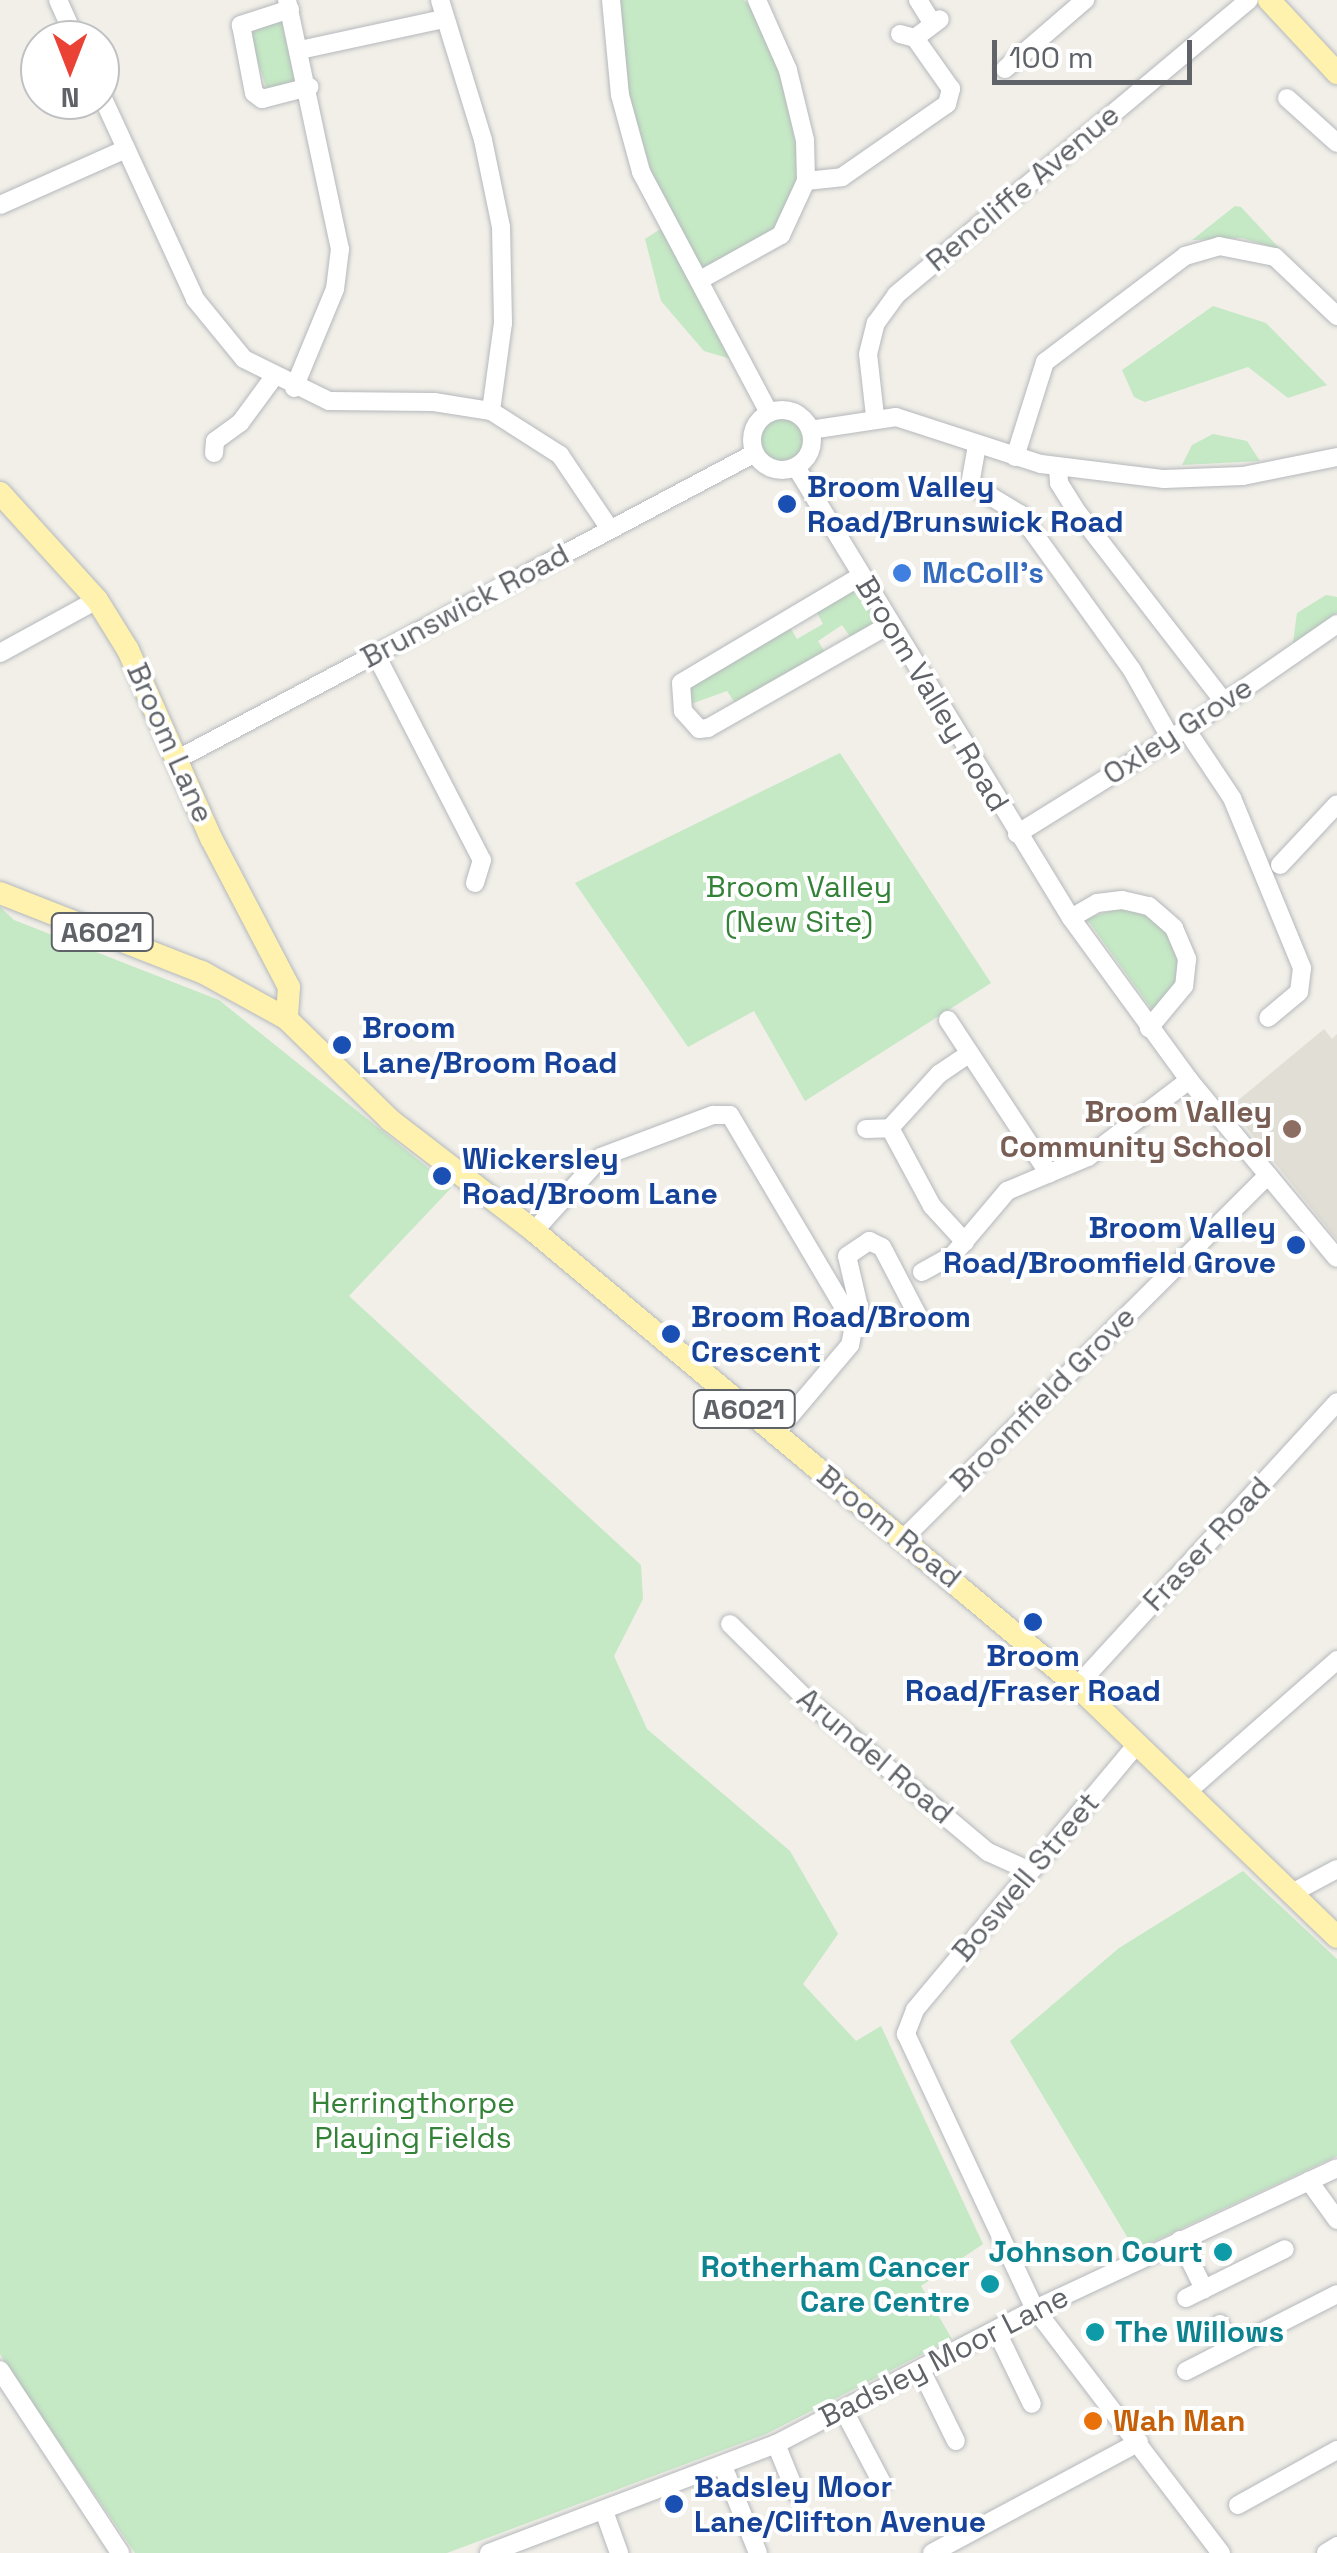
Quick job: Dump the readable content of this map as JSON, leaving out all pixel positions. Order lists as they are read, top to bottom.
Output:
{
  "streets": {
    "main road": ["Broom Lane", "A6021", "Broom Road"],
    "street": [
      "Rencliffe Avenue",
      "Brunswick Road",
      "Broom Valley Road",
      "Oxley Grove",
      "Broomfield Grove",
      "Fraser Road",
      "Arundel Road",
      "Boswell Street",
      "Badsley Moor Lane"
    ]
  },
  "crossings": [
    ["Brunswick Road", "Broom Valley Road"],
    ["Brunswick Road", "Broom Lane"],
    ["Broom Valley Road", "Oxley Grove"],
    ["Broom Valley Road", "Broomfield Grove"],
    ["Broom Lane", "A6021"],
    ["Broom Lane", "Broom Road"],
    ["A6021", "Broom Road"],
    ["Broomfield Grove", "Broom Road"],
    ["Broom Road", "Fraser Road"],
    ["Broom Road", "Boswell Street"],
    ["Arundel Road", "Boswell Street"],
    ["Boswell Street", "Badsley Moor Lane"]
  ],
  "parks": ["Broom Valley (New Site)", "Herringthorpe Playing Fields"],
  "places": [
    "Broom Valley Road/Brunswick Road",
    "McColl's",
    "Broom Lane/Broom Road",
    "Broom Valley Community School",
    "Wickersley Road/Broom Lane",
    "Broom Valley Road/Broomfield Grove",
    "Broom Road/Broom Crescent",
    "Broom Road/Fraser Road",
    "Johnson Court",
    "Rotherham Cancer Care Centre",
    "The Willows",
    "Wah Man",
    "Badsley Moor Lane/Clifton Avenue"
  ],
  "scale_bar": "100 m",
  "north": "bottom"
}
